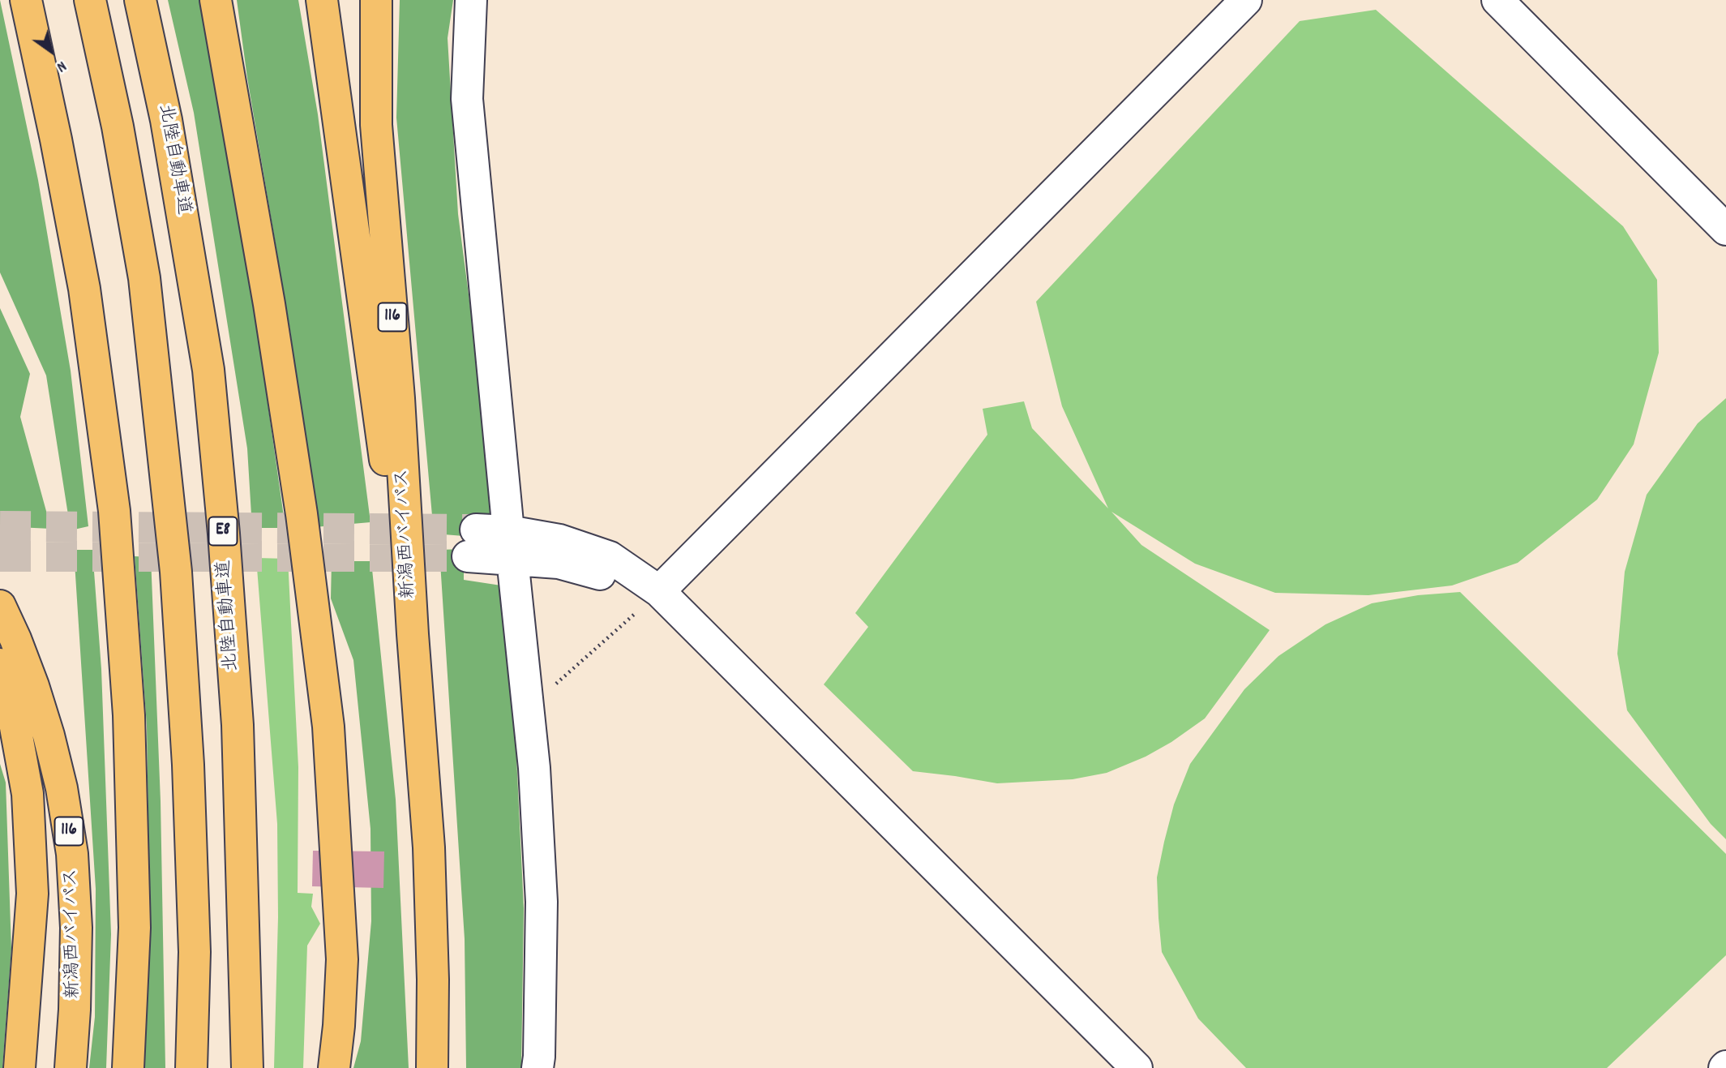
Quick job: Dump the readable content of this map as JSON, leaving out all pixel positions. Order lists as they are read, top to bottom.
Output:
{
  "streets": {
    "highway": [
      "北陸自動車道",
      "116",
      "E8",
      "新潟西バイパス"
    ]
  },
  "north": "bottom right"
}
